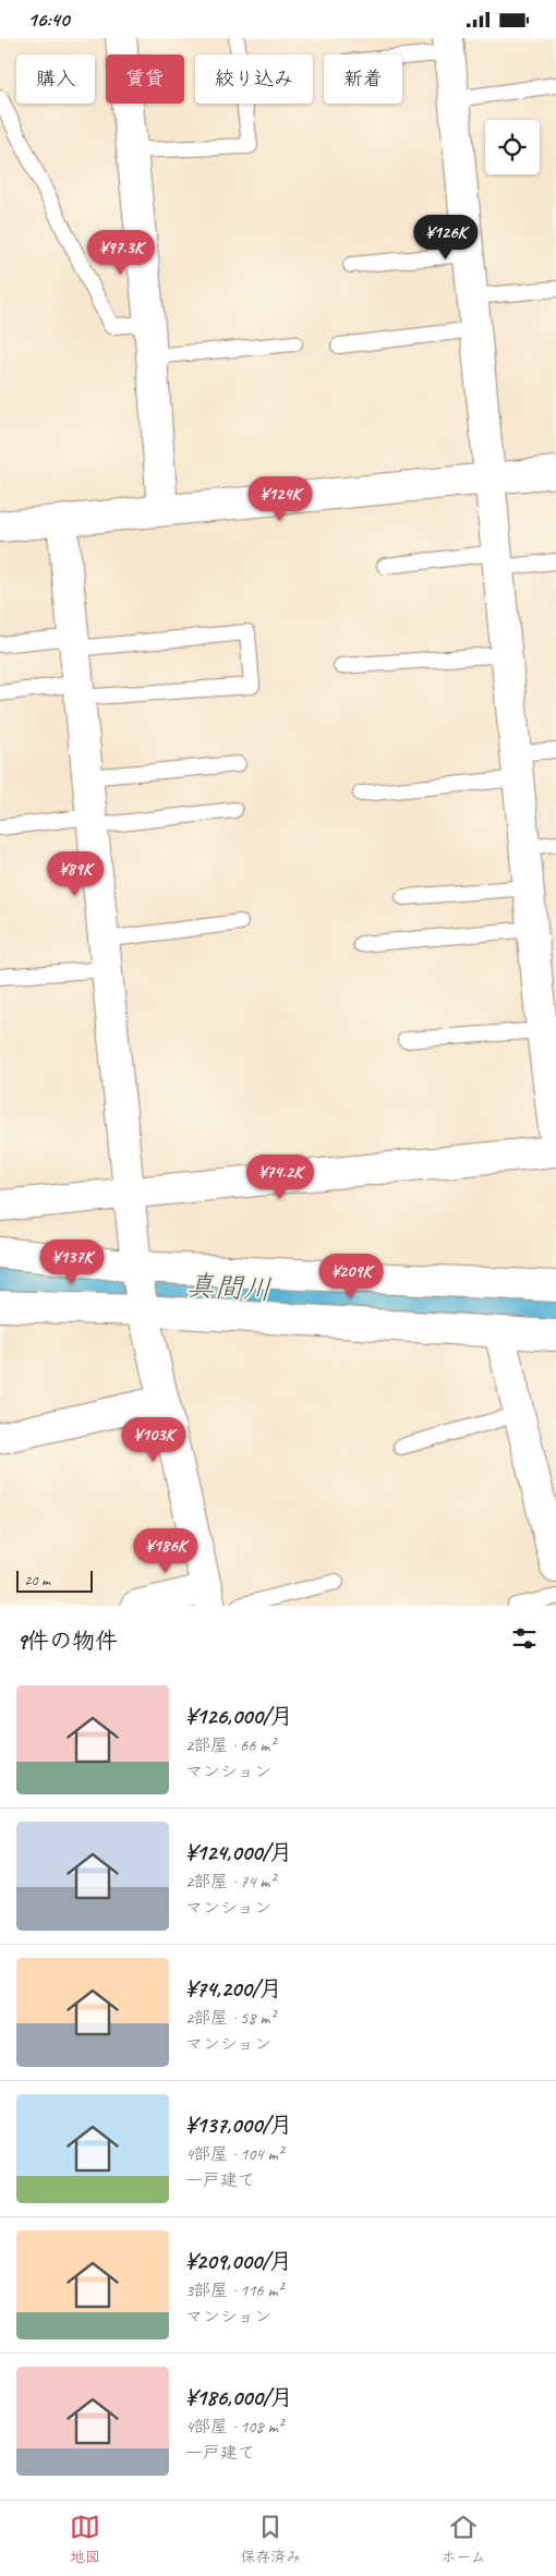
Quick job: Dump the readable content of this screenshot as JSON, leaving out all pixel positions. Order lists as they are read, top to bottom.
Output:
{
  "water": ["真間川"],
  "scale_bar": "20 m",
  "page": {
    "status": "16:40",
    "chip": [
      "購入",
      "賃貸",
      "絞り込み",
      "新着"
    ],
    "price": [
      "¥126K",
      "¥97.3K",
      "¥124K",
      "¥89K",
      "¥74.2K",
      "¥137K",
      "¥209K",
      "¥103K",
      "¥186K"
    ],
    "scale": "20 m",
    "heading": "9件の物件",
    "list": [
      {
        "name": "¥126,000/月",
        "note": "2部屋 · 66 m² · マンション"
      },
      {
        "name": "¥124,000/月",
        "note": "2部屋 · 74 m² · マンション"
      },
      {
        "name": "¥74,200/月",
        "note": "2部屋 · 58 m² · マンション"
      },
      {
        "name": "¥137,000/月",
        "note": "4部屋 · 104 m² · 一戸建て"
      },
      {
        "name": "¥209,000/月",
        "note": "3部屋 · 116 m² · マンション"
      },
      {
        "name": "¥186,000/月",
        "note": "4部屋 · 108 m² · 一戸建て"
      }
    ],
    "tabs": ["地図", "保存済み", "ホーム"]
  }
}
